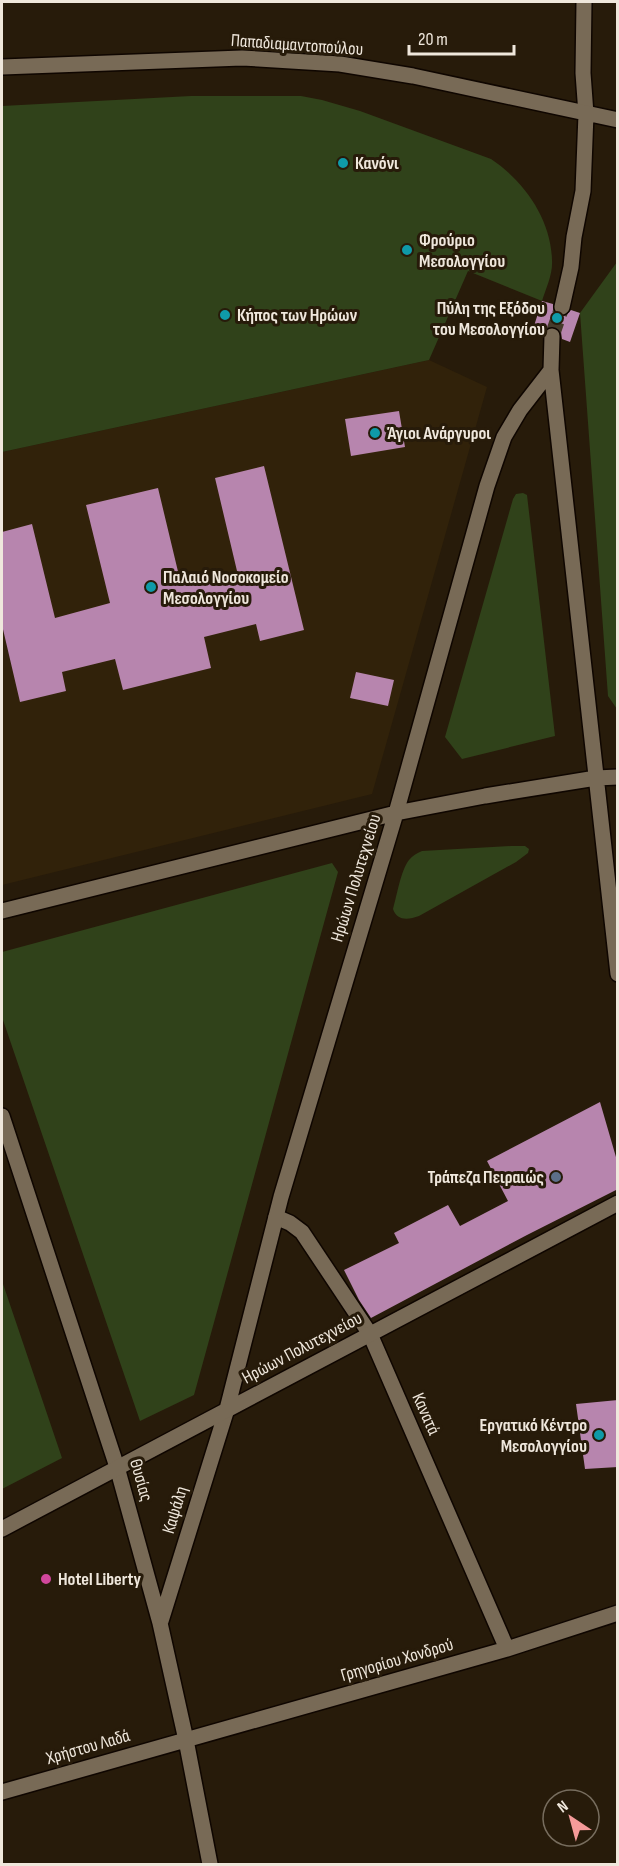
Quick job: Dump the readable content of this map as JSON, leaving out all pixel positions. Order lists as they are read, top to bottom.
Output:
{
  "streets": {
    "street": [
      "Παπαδιαμαντοπούλου",
      "Ηρώων Πολυτεχνείου",
      "Κανατά",
      "Θυσίας",
      "Καψάλη",
      "Γρηγορίου Χονδρού",
      "Χρήστου Λαδά"
    ]
  },
  "crossings": [
    ["Ηρώων Πολυτεχνείου", "Κανατά"],
    ["Ηρώων Πολυτεχνείου", "Θυσίας"],
    ["Ηρώων Πολυτεχνείου", "Καψάλη"],
    ["Κανατά", "Γρηγορίου Χονδρού"],
    ["Θυσίας", "Καψάλη"],
    ["Θυσίας", "Γρηγορίου Χονδρού"],
    ["Θυσίας", "Χρήστου Λαδά"],
    ["Γρηγορίου Χονδρού", "Χρήστου Λαδά"]
  ],
  "places": [
    "Κανόνι",
    "Φρούριο Μεσολογγίου",
    "Κήπος των Ηρώων",
    "Πύλη της Εξόδου του Μεσολογγίου",
    "Άγιοι Ανάργυροι",
    "Παλαιό Νοσοκομείο Μεσολογγίου",
    "Τράπεζα Πειραιώς",
    "Eργατικό Κέντρο Μεσολογγίου",
    "Hotel Liberty"
  ],
  "scale_bar": "20 m",
  "north": "top left"
}
